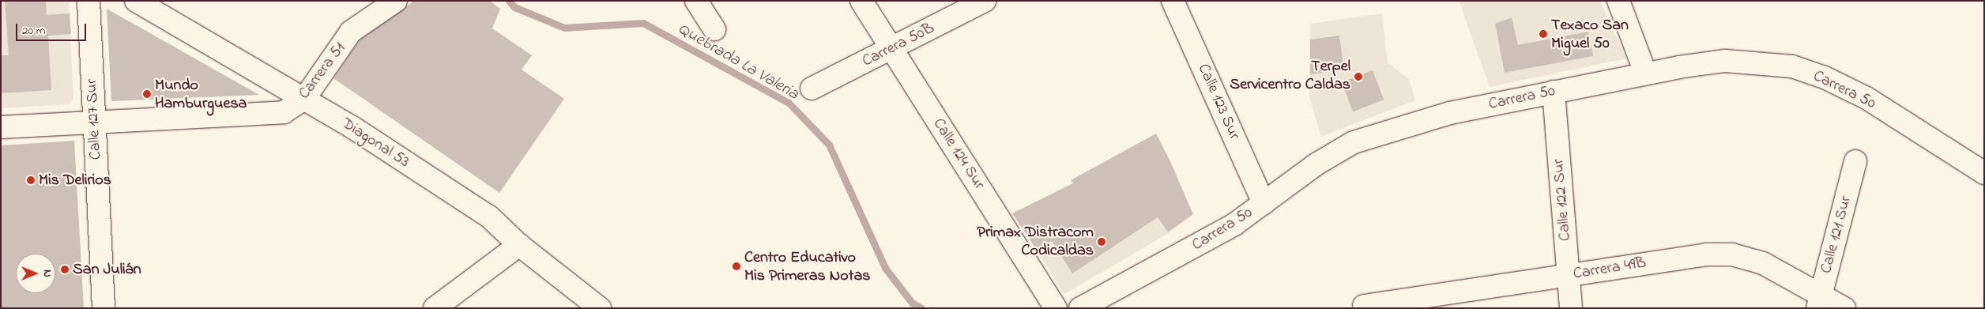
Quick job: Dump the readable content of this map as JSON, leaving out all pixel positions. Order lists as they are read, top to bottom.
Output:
{
  "streets": {
    "street": [
      "Carrera 50B",
      "Carrera 51",
      "Carrera 50",
      "Calle 123 Sur",
      "Calle 127 Sur",
      "Diagonal 53",
      "Calle 124 Sur",
      "Calle 122 Sur",
      "Calle 121 Sur",
      "Carrera 49B"
    ]
  },
  "crossings": [
    ["Carrera 50B", "Calle 124 Sur"],
    ["Carrera 51", "Calle 127 Sur"],
    ["Carrera 51", "Diagonal 53"],
    ["Carrera 50", "Calle 123 Sur"],
    ["Carrera 50", "Calle 122 Sur"],
    ["Calle 122 Sur", "Carrera 49B"],
    ["Calle 121 Sur", "Carrera 49B"]
  ],
  "water": ["Quebrada La Valeria"],
  "places": [
    "Texaco San Miguel 50",
    "Terpel Servicentro Caldas",
    "Mundo Hamburguesa",
    "Mis Delirios",
    "Primax Distracom Codicaldas",
    "Centro Educativo Mis Primeras Notas",
    "San Julián"
  ],
  "scale_bar": "20 m",
  "north": "right"
}
